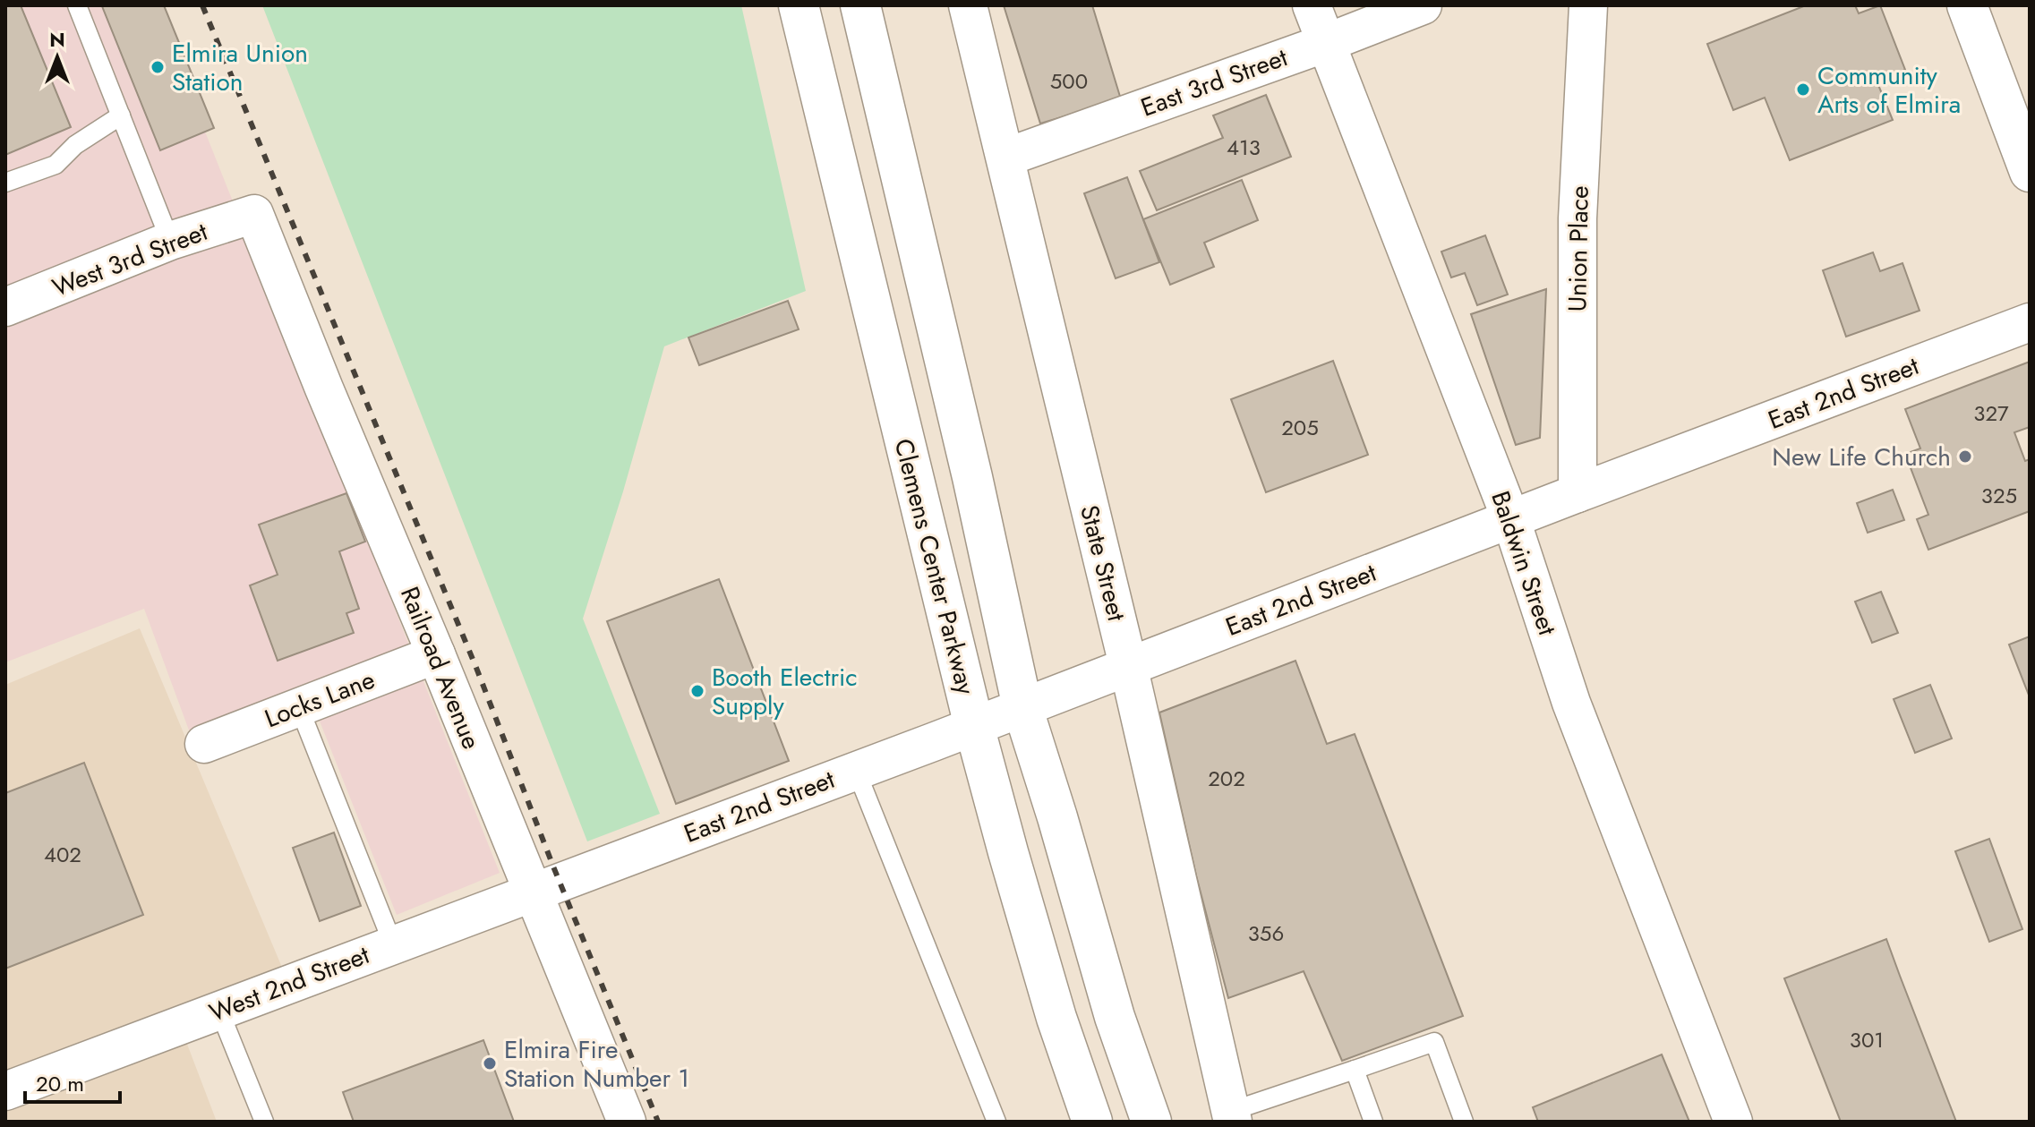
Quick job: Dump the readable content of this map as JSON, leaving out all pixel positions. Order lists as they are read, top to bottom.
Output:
{
  "streets": {
    "main road": ["Clemens Center Parkway"],
    "street": [
      "East 3rd Street",
      "Union Place",
      "West 3rd Street",
      "East 2nd Street",
      "State Street",
      "Baldwin Street",
      "Railroad Avenue",
      "Locks Lane",
      "West 2nd Street"
    ]
  },
  "crossings": [
    ["East 3rd Street", "State Street"],
    ["East 3rd Street", "Baldwin Street"],
    ["Union Place", "East 2nd Street"],
    ["West 3rd Street", "Railroad Avenue"],
    ["East 2nd Street", "State Street"],
    ["East 2nd Street", "Baldwin Street"],
    ["East 2nd Street", "Clemens Center Parkway"],
    ["East 2nd Street", "West 2nd Street"],
    ["Railroad Avenue", "Locks Lane"],
    ["Railroad Avenue", "West 2nd Street"]
  ],
  "places": [
    "Elmira Union Station",
    "Community Arts of Elmira",
    "New Life Church",
    "Booth Electric Supply",
    "Elmira Fire Station Number 1"
  ],
  "house_numbers": [
    "500",
    "413",
    "327",
    "205",
    "325",
    "202",
    "402",
    "356",
    "301"
  ],
  "scale_bar": "20 m",
  "north": "top"
}
